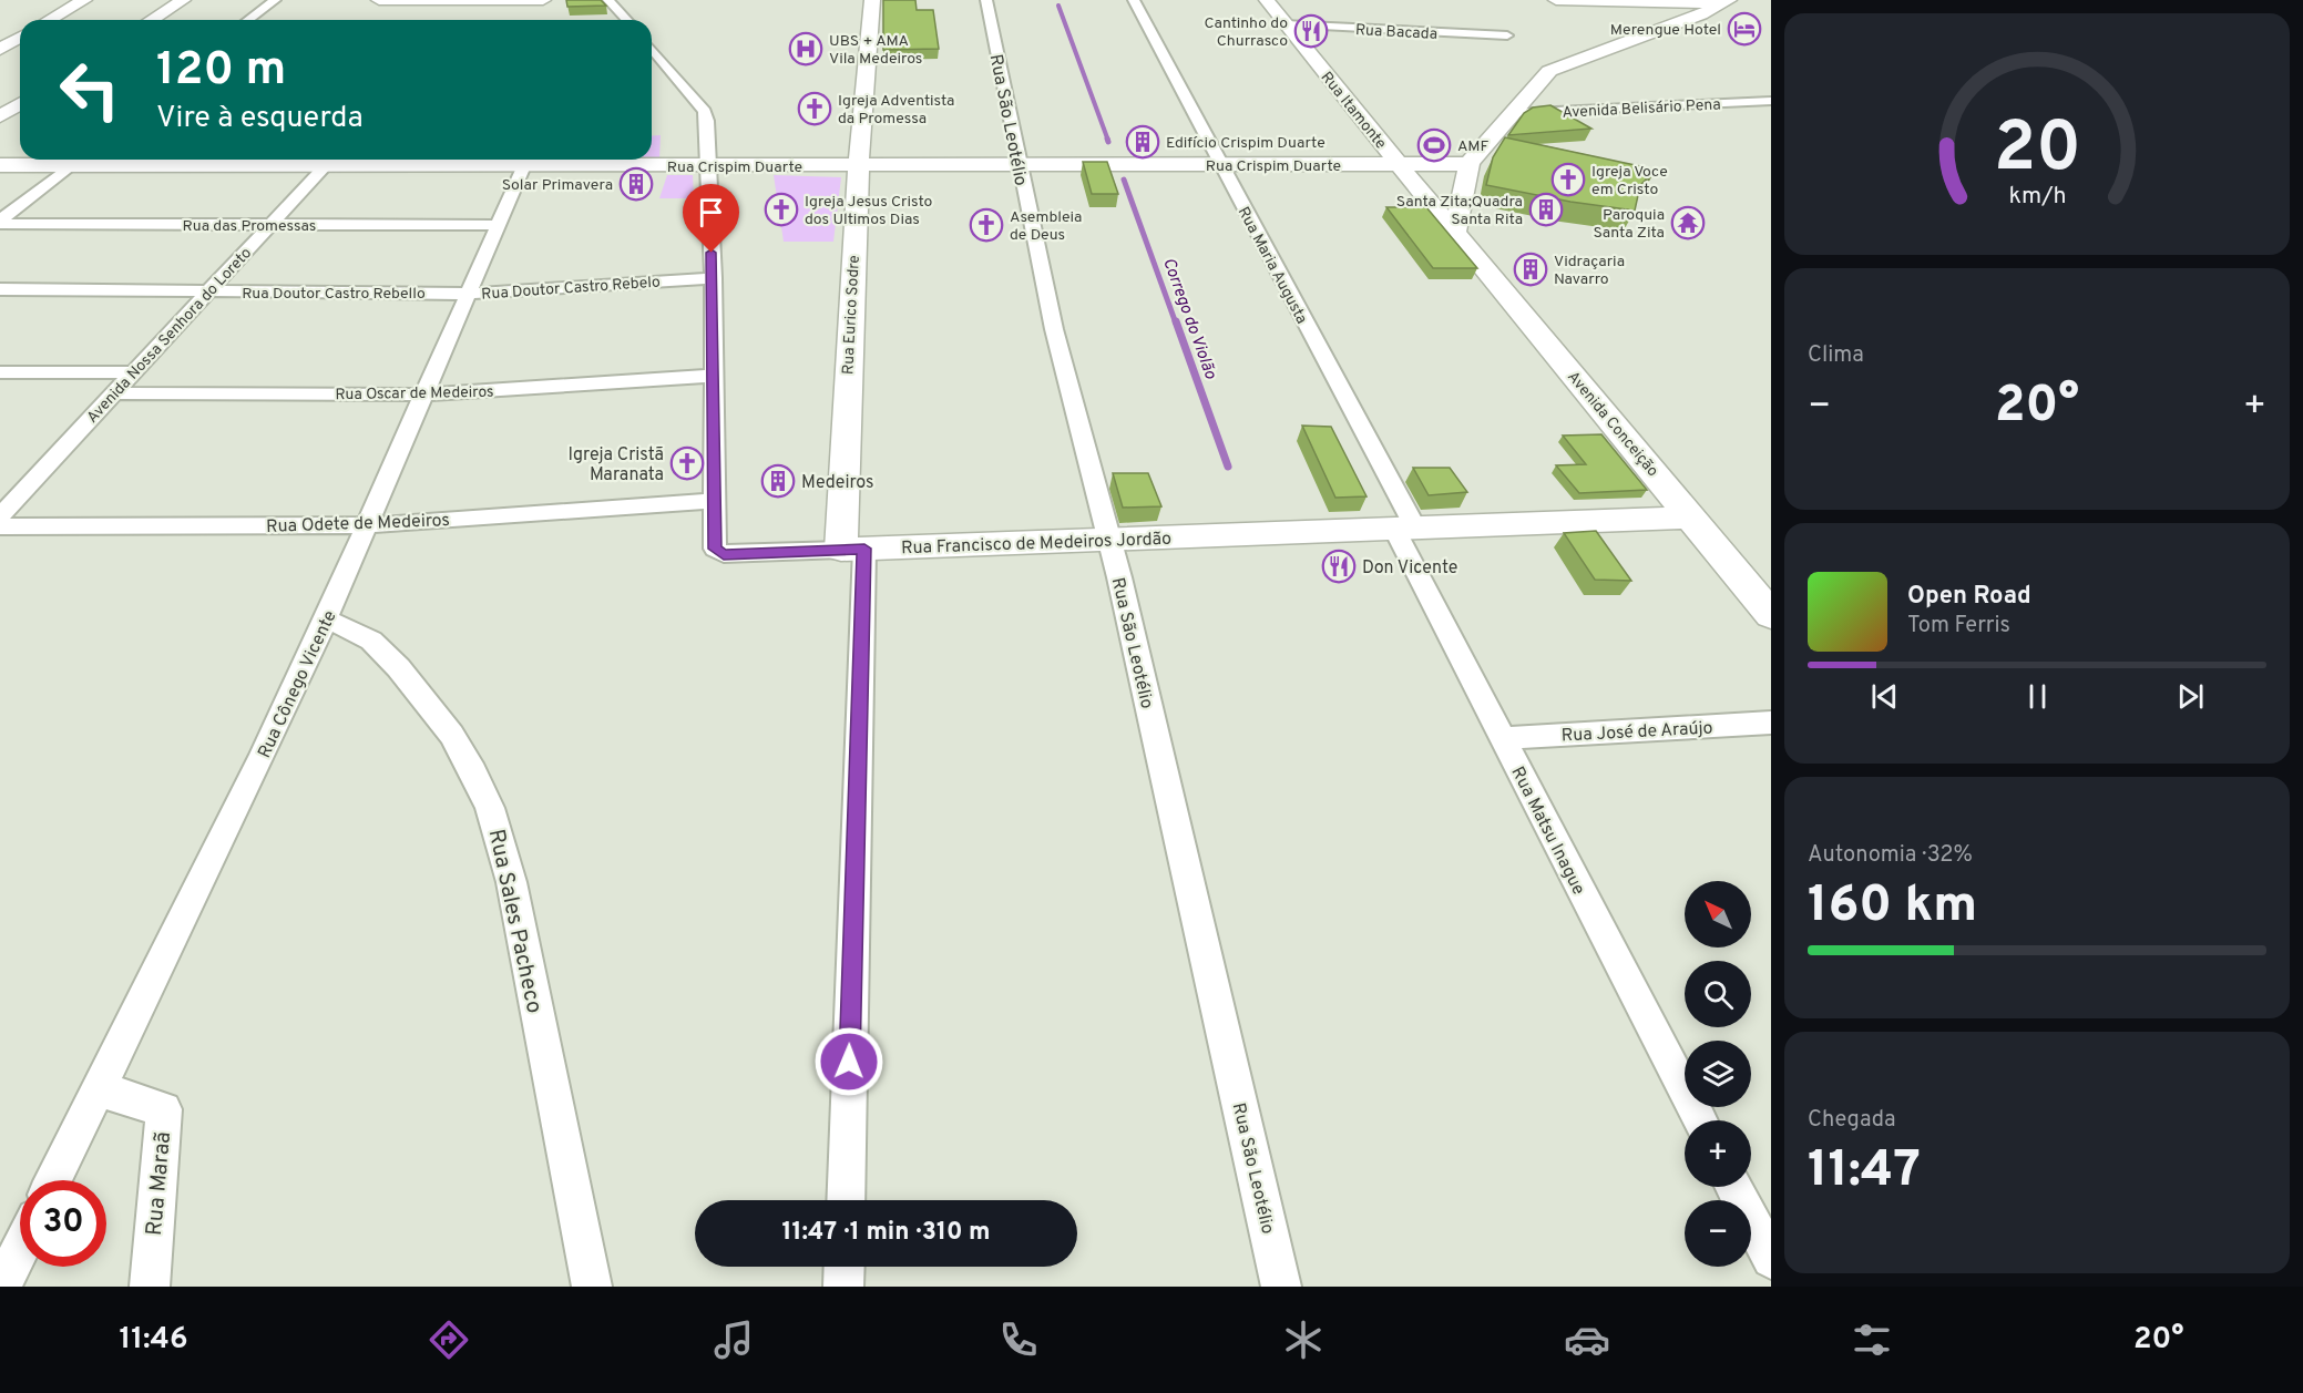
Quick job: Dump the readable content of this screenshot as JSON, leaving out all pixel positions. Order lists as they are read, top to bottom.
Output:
{
  "streets": {
    "main road": [
      "Rua Itamonte",
      "Rua Crispim Duarte",
      "Rua Eurico Sodre",
      "Avenida Conceição",
      "Rua Francisco de Medeiros Jordão"
    ],
    "street": [
      "Rua Bacada",
      "Avenida Belisário Pena",
      "Rua São Leotélio",
      "Rua das Promessas",
      "Rua Maria Augusta",
      "Rua Doutor Castro Rebelo",
      "Rua Doutor Castro Rebello",
      "Avenida Nossa Senhora do Loreto",
      "Rua Oscar de Medeiros",
      "Rua Odete de Medeiros",
      "Rua Cônego Vicente",
      "Rua José de Araújo",
      "Rua Matsu Inague",
      "Rua Sales Pacheco",
      "Rua Maraã"
    ]
  },
  "crossings": [
    ["Rua Bacada", "Rua Itamonte"],
    ["Rua Itamonte", "Rua Crispim Duarte"],
    ["Rua Itamonte", "Avenida Conceição"],
    ["Rua São Leotélio", "Rua Crispim Duarte"],
    ["Rua São Leotélio", "Rua Francisco de Medeiros Jordão"],
    ["Rua Crispim Duarte", "Rua Maria Augusta"],
    ["Rua Crispim Duarte", "Rua Eurico Sodre"],
    ["Rua Crispim Duarte", "Rua Francisco de Medeiros Jordão"],
    ["Rua das Promessas", "Avenida Nossa Senhora do Loreto"],
    ["Rua das Promessas", "Rua Cônego Vicente"],
    ["Rua Maria Augusta", "Rua Francisco de Medeiros Jordão"],
    ["Rua Maria Augusta", "Rua Matsu Inague"],
    ["Rua Doutor Castro Rebelo", "Rua Doutor Castro Rebello"],
    ["Rua Doutor Castro Rebelo", "Rua Francisco de Medeiros Jordão"],
    ["Rua Doutor Castro Rebelo", "Rua Cônego Vicente"],
    ["Rua Doutor Castro Rebello", "Avenida Nossa Senhora do Loreto"],
    ["Rua Doutor Castro Rebello", "Rua Cônego Vicente"],
    ["Rua Eurico Sodre", "Rua Francisco de Medeiros Jordão"],
    ["Avenida Nossa Senhora do Loreto", "Rua Oscar de Medeiros"],
    ["Rua Oscar de Medeiros", "Rua Francisco de Medeiros Jordão"],
    ["Rua Oscar de Medeiros", "Rua Cônego Vicente"],
    ["Avenida Conceição", "Rua Francisco de Medeiros Jordão"],
    ["Rua Odete de Medeiros", "Rua Francisco de Medeiros Jordão"],
    ["Rua Odete de Medeiros", "Rua Cônego Vicente"],
    ["Rua Francisco de Medeiros Jordão", "Rua Matsu Inague"],
    ["Rua Cônego Vicente", "Rua Sales Pacheco"],
    ["Rua Cônego Vicente", "Rua Maraã"],
    ["Rua José de Araújo", "Rua Matsu Inague"]
  ],
  "water": ["Corrego do Violão"],
  "places": {
    "hotel": ["Merengue Hotel"],
    "restaurant": ["Cantinho do Churrasco", "Don Vicente"],
    "hospital": ["UBS + AMA Vila Medeiros"],
    "church": [
      "Igreja Adventista da Promessa",
      "Igreja Voce em Cristo",
      "Igreja Jesus Cristo dos Ultimos Dias",
      "Asembleia de Deus",
      "Igreja Cristã Maranata"
    ],
    "building": [
      "Edifício Crispim Duarte",
      "Solar Primavera",
      "Santa Zita;Quadra Santa Rita",
      "Vidraçaria Navarro",
      "Medeiros"
    ],
    "sports": ["AMF"],
    "temple": ["Paroquia Santa Zita"]
  },
  "north": "top left",
  "page": {
    "turn": ["120 m", "Vire à esquerda"],
    "tile": [
      "Clima",
      ["Autonomia · 32%", "160 km"],
      ["Chegada", "11:47"]
    ],
    "heat": ["−", "20°", "+"],
    "song": ["Open Road", "Tom Ferris"],
    "map_buttons": ["+", "−"],
    "limit": "30",
    "trip": "11:47 · 1 min · 310 m",
    "tabs": ["11:46", "20°"],
    "gauge": ["20", "km/h"]
  }
}
